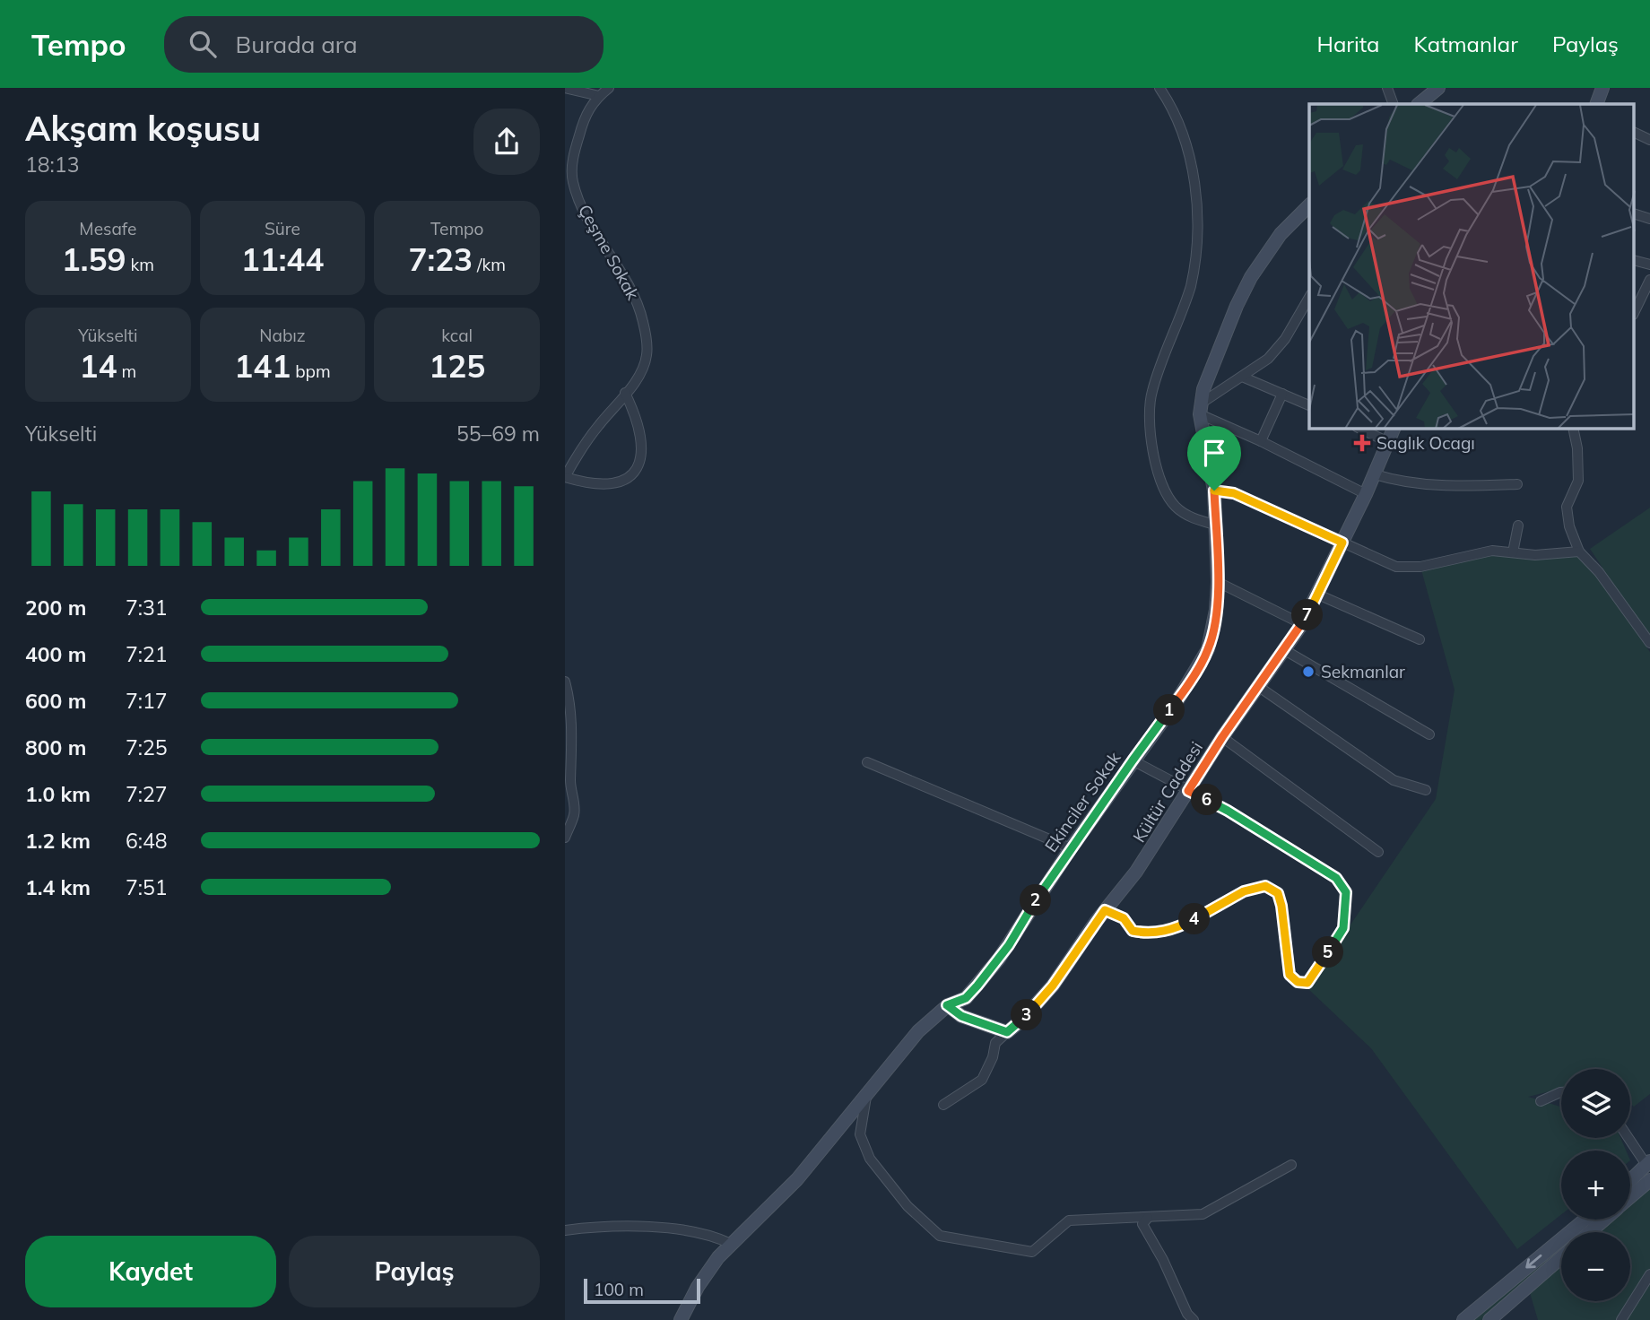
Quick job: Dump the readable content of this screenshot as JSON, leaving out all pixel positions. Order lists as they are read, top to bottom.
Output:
{
  "streets": {
    "street": ["Çeşme Sokak", "Kültür Caddesi", "Ekinciler Sokak"]
  },
  "places": {
    "health": ["Saglık Ocagı"],
    "other": ["Sekmanlar"]
  },
  "scale_bar": "100 m",
  "page": {
    "header": "Tempo",
    "search": "Burada ara",
    "nav": ["Harita", "Katmanlar", "Paylaş"],
    "heading": ["Akşam koşusu", "18:13"],
    "stats": [
      ["Mesafe", "1.59 km"],
      ["Süre", "11:44"],
      ["Tempo", "7:23 /km"],
      ["Yükselti", "14 m"],
      ["Nabız", "141 bpm"],
      ["kcal", "125"]
    ],
    "chart": ["Yükselti", "55–69 m"],
    "list": [
      {
        "name": "200 m",
        "note": "7:31"
      },
      {
        "name": "400 m",
        "note": "7:21"
      },
      {
        "name": "600 m",
        "note": "7:17"
      },
      {
        "name": "800 m",
        "note": "7:25"
      },
      {
        "name": "1.0 km",
        "note": "7:27"
      },
      {
        "name": "1.2 km",
        "note": "6:48"
      },
      {
        "name": "1.4 km",
        "note": "7:51"
      }
    ],
    "pins": [
      "7",
      "1",
      "6",
      "2",
      "4",
      "5",
      "3"
    ],
    "map_buttons": ["+", "−"],
    "buttons": ["Kaydet", "Paylaş"],
    "scale": "100 m"
  }
}
